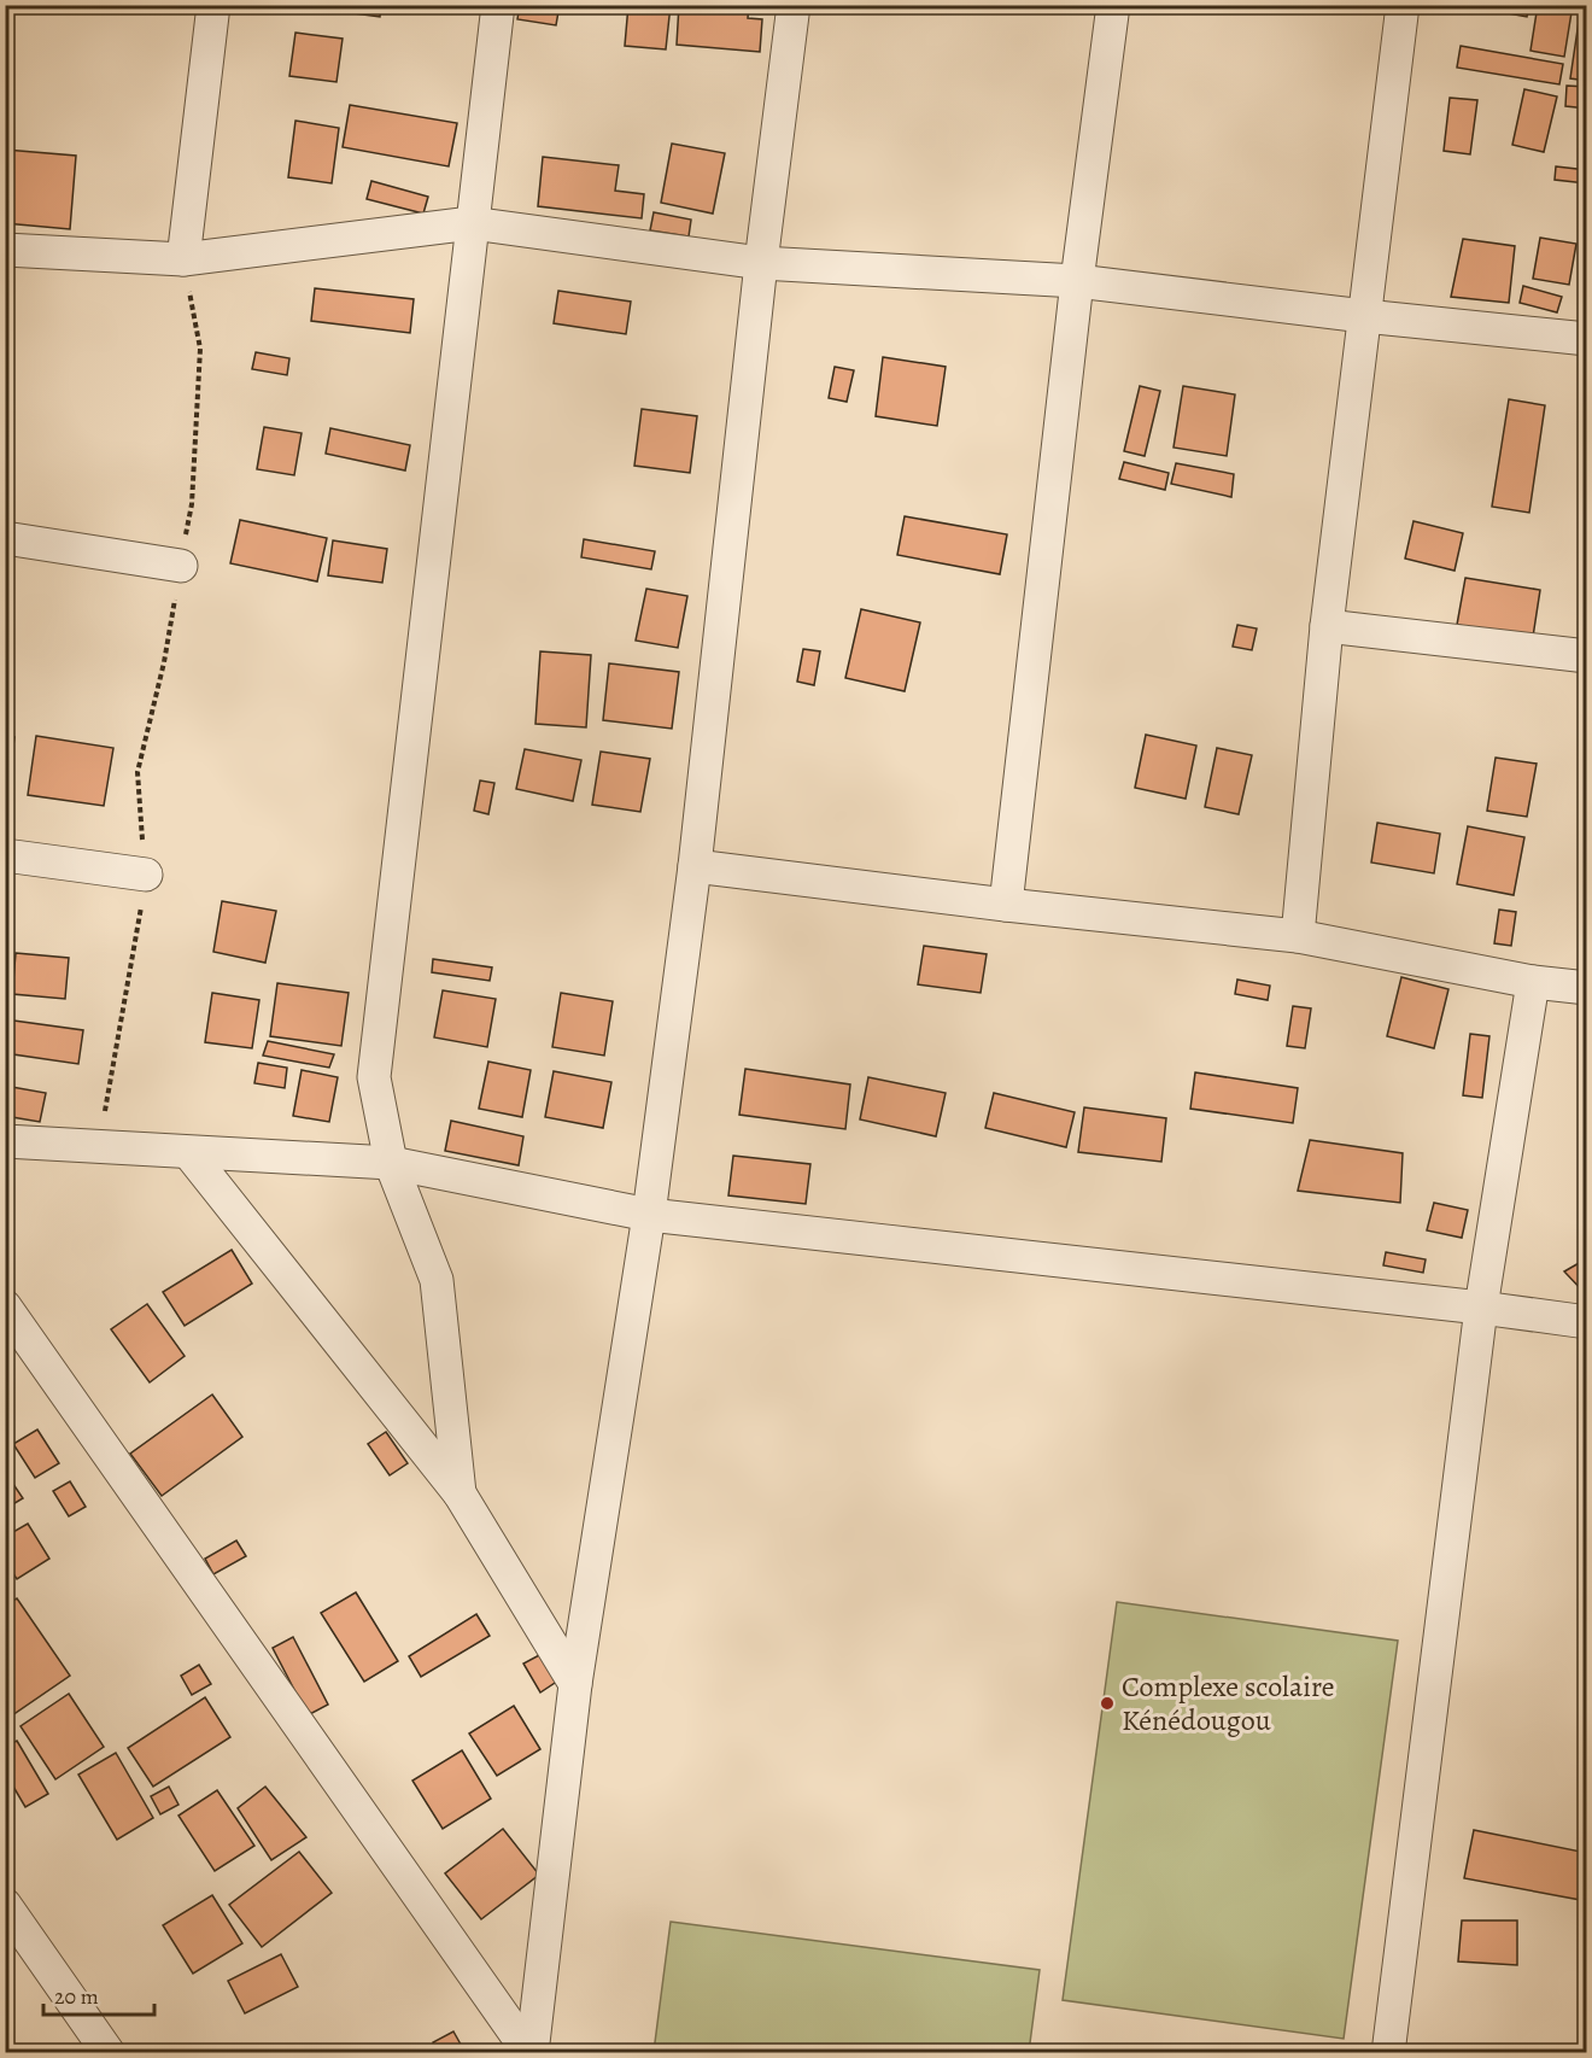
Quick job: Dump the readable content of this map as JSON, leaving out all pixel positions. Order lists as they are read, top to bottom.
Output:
{
  "places": ["Complexe scolaire Kénédougou"],
  "scale_bar": "20 m"
}
